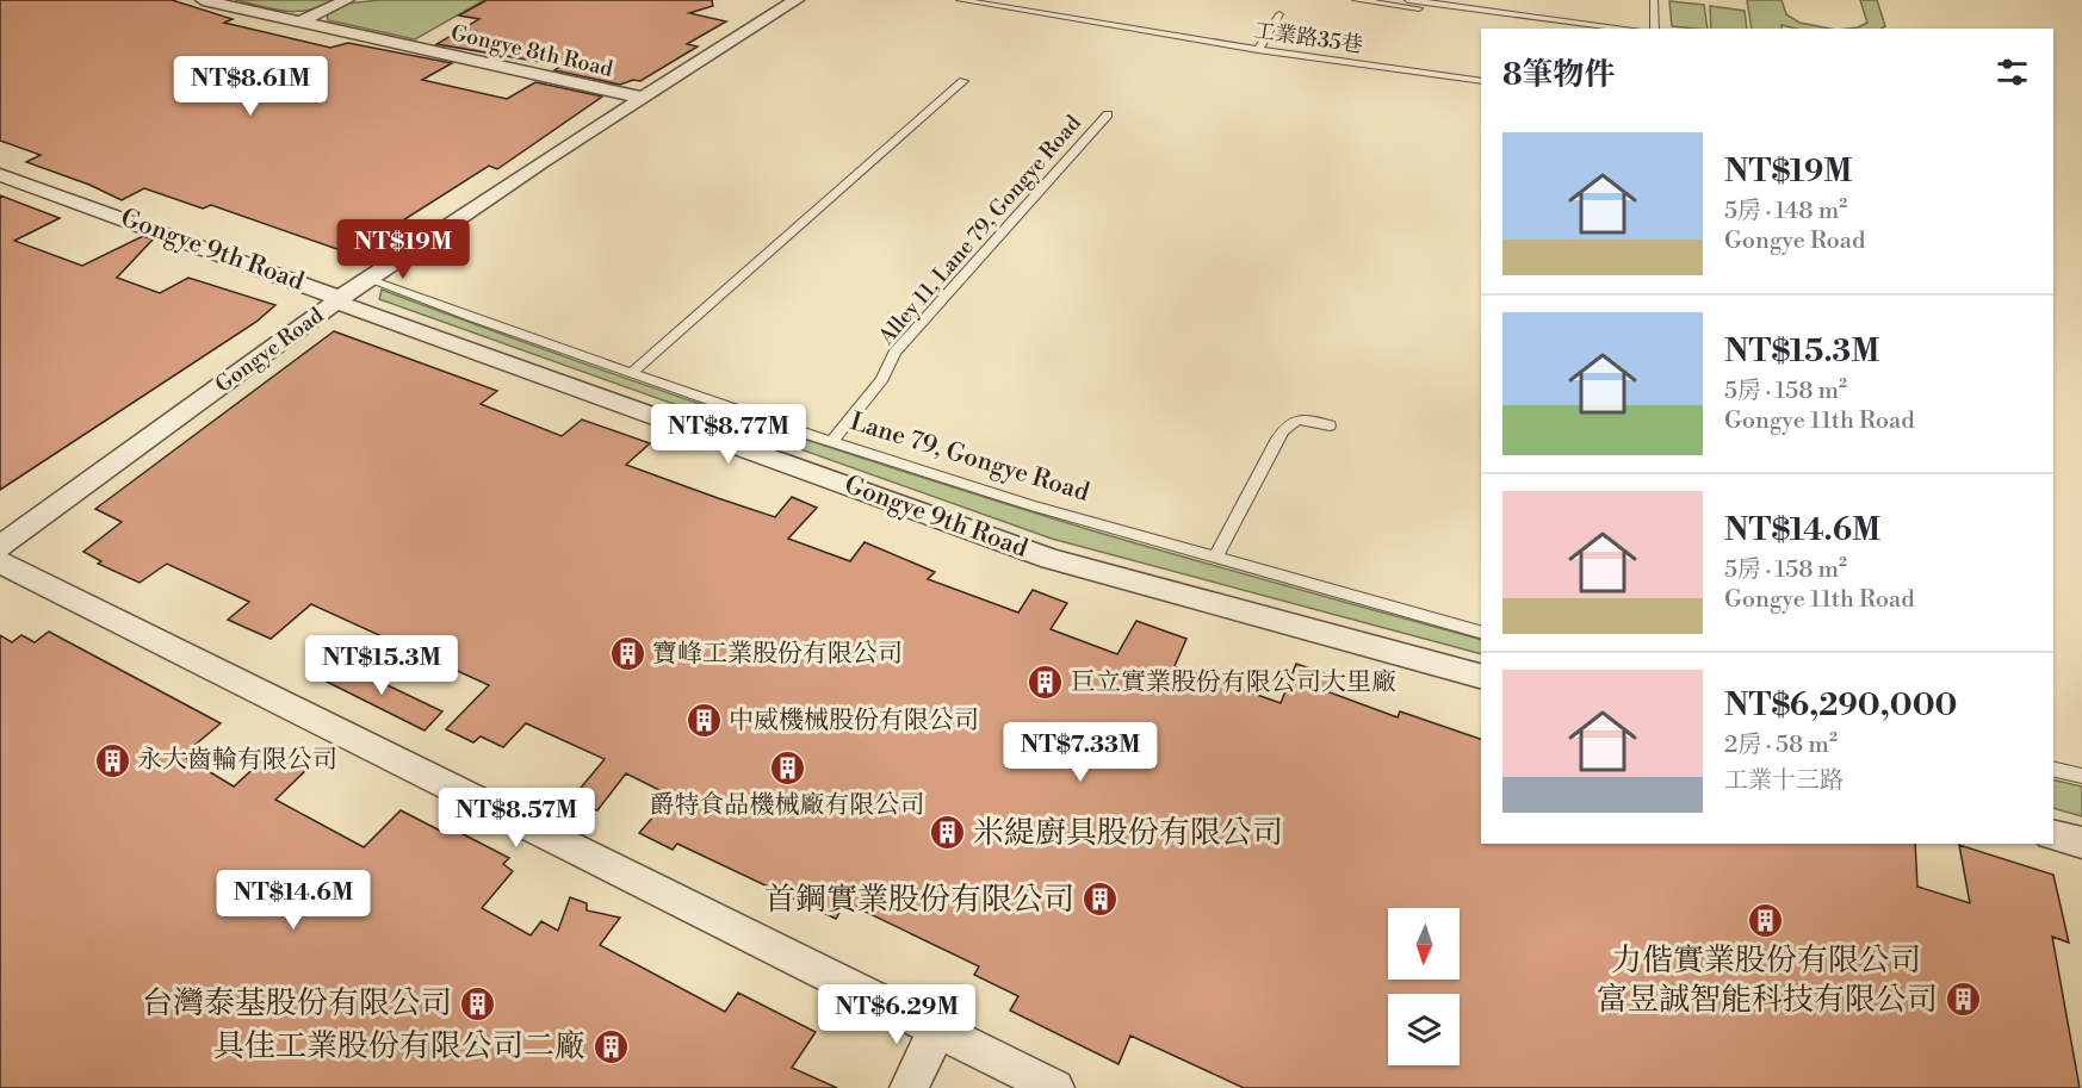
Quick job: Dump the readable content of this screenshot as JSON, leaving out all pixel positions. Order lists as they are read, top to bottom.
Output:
{
  "streets": {
    "street": ["Gongye 8th Road", "Gongye 9th Road", "Gongye Road"],
    "lane": ["工業路35巷", "Alley 11, Lane 79, Gongye Road", "Lane 79, Gongye Road"]
  },
  "crossings": [
    ["Gongye 8th Road", "Gongye Road"],
    ["Alley 11, Lane 79, Gongye Road", "Lane 79, Gongye Road"],
    ["Gongye 9th Road", "Gongye Road"],
    ["Gongye Road", "Lane 79, Gongye Road"]
  ],
  "places": {
    "building": [
      "寶峰工業股份有限公司",
      "巨立實業股份有限公司大里廠",
      "中威機械股份有限公司",
      "永大齒輪有限公司",
      "爵特食品機械廠有限公司",
      "米緹廚具股份有限公司",
      "首鋼實業股份有限公司",
      "力偕實業股份有限公司",
      "富昱誠智能科技有限公司",
      "台灣泰基股份有限公司",
      "具佳工業股份有限公司二廠"
    ]
  },
  "north": "bottom",
  "page": {
    "heading": "8筆物件",
    "price": [
      "NT$8.61M",
      "NT$19M",
      "NT$8.77M",
      "NT$15.3M",
      "NT$7.33M",
      "NT$8.57M",
      "NT$14.6M",
      "NT$6.29M"
    ],
    "list": [
      {
        "name": "NT$19M",
        "note": "5房 · 148 m² · Gongye Road"
      },
      {
        "name": "NT$15.3M",
        "note": "5房 · 158 m² · Gongye 11th Road"
      },
      {
        "name": "NT$14.6M",
        "note": "5房 · 158 m² · Gongye 11th Road"
      },
      {
        "name": "NT$6,290,000",
        "note": "2房 · 58 m² · 工業十三路"
      }
    ]
  }
}
